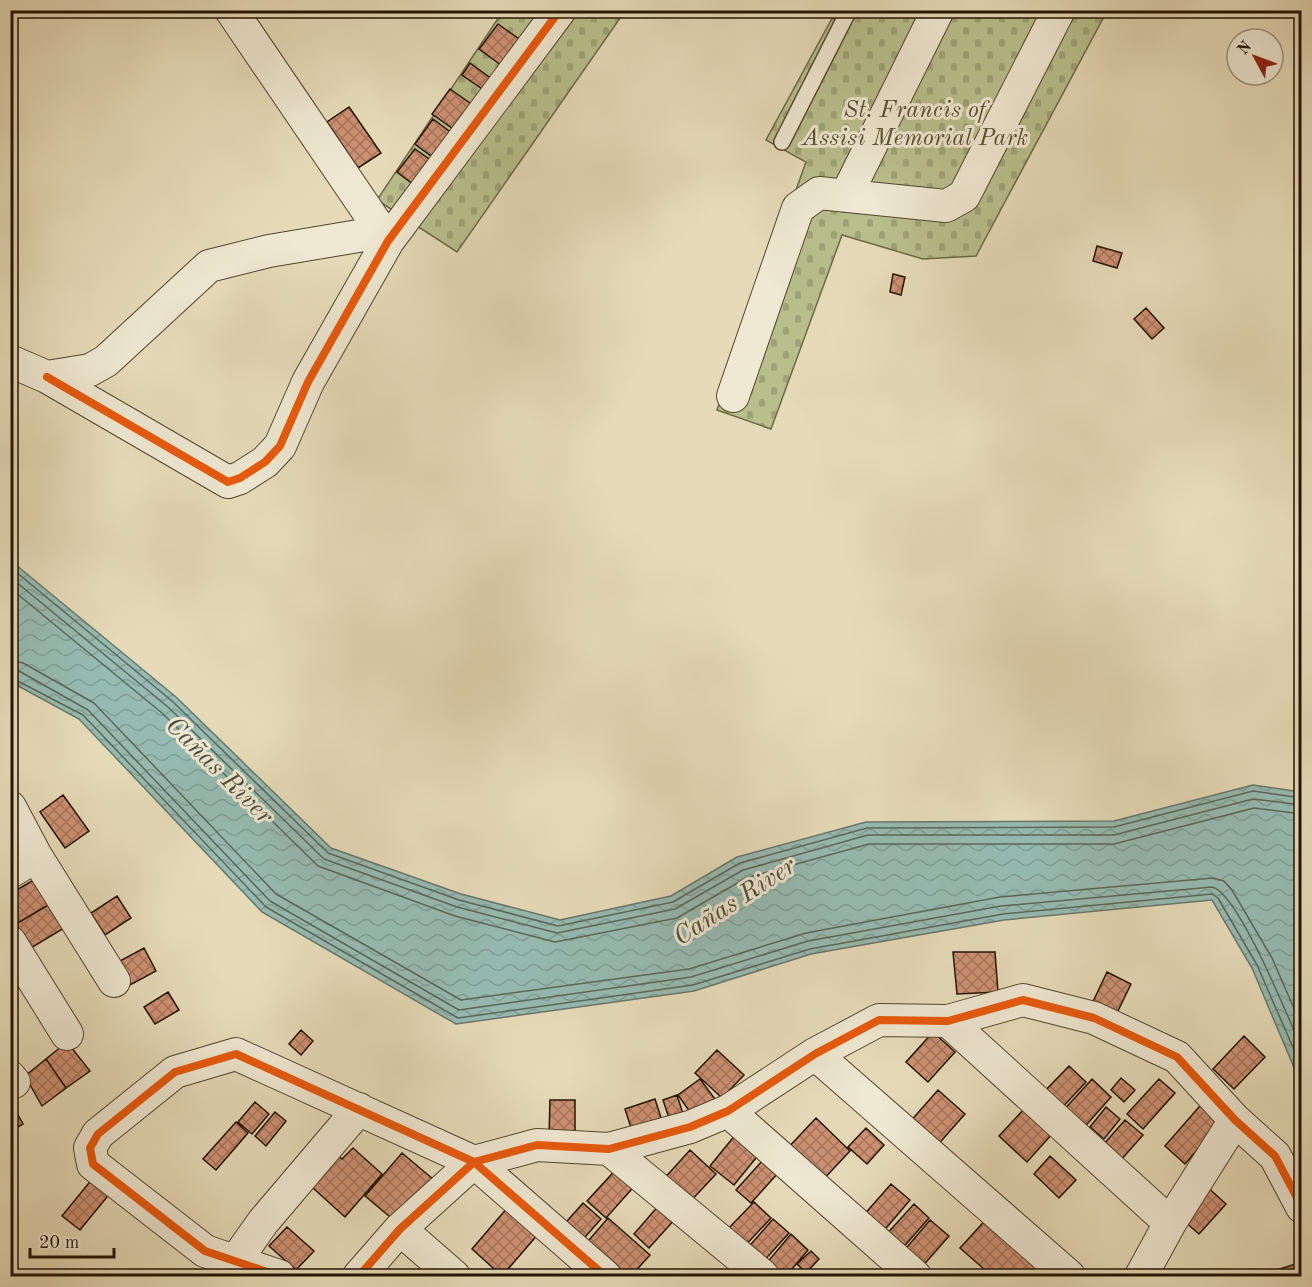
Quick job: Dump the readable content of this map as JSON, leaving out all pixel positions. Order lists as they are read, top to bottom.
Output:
{
  "water": ["Cañas River"],
  "parks": ["St. Francis of Assisi Memorial Park"],
  "scale_bar": "20 m",
  "north": "top left"
}
